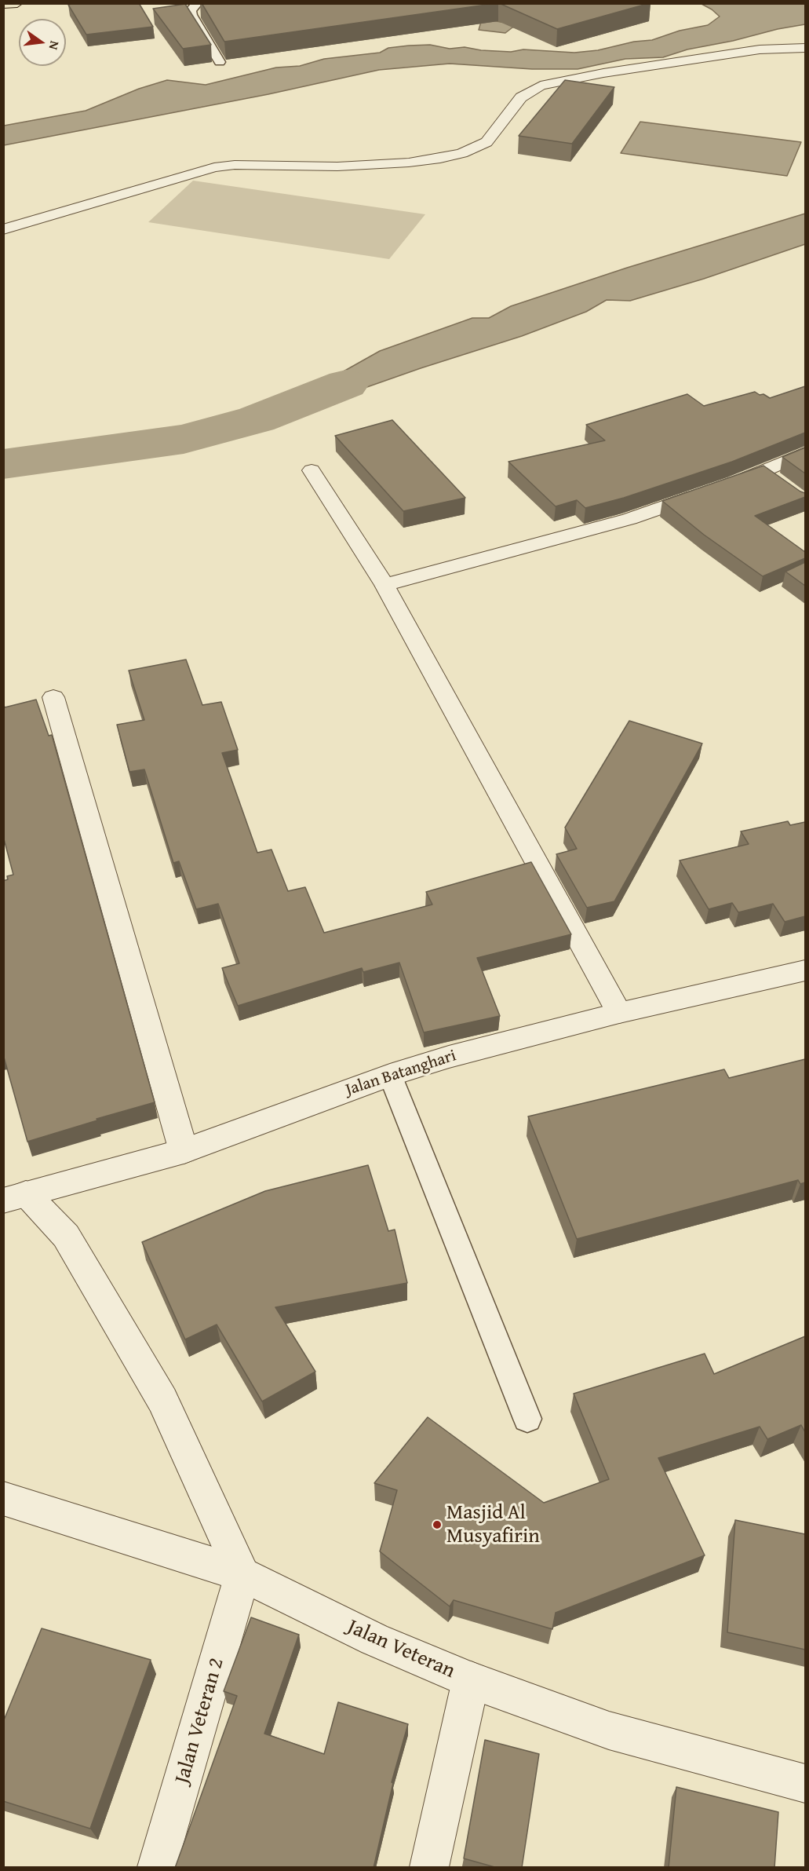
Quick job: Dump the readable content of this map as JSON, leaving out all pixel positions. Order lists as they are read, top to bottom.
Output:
{
  "streets": {
    "street": ["Jalan Batanghari", "Jalan Veteran", "Jalan Veteran 2"]
  },
  "crossings": [
    ["Jalan Veteran", "Jalan Veteran 2"]
  ],
  "places": ["Masjid Al Musyafirin"],
  "north": "right"
}
